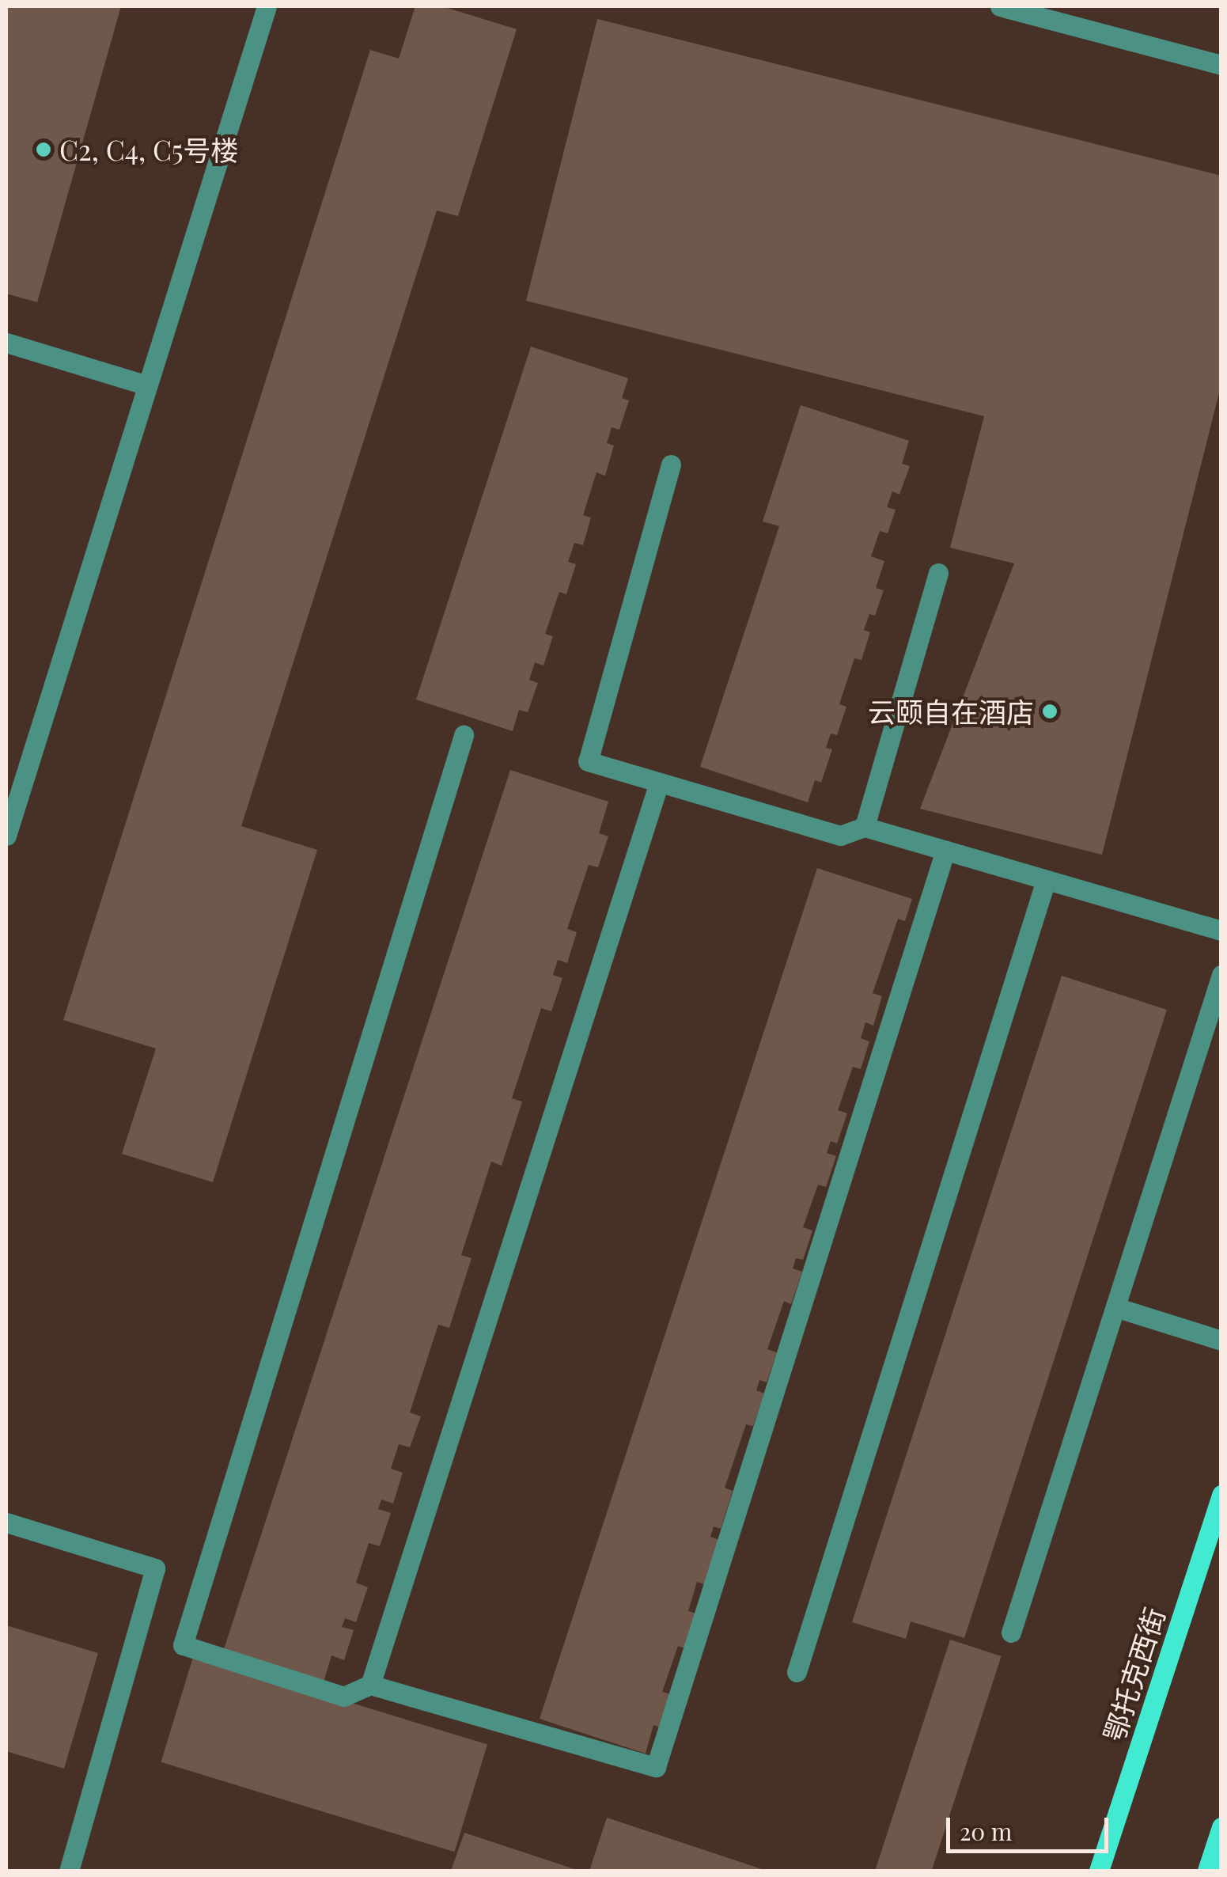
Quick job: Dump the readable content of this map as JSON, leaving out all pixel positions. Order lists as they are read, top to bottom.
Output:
{
  "streets": {
    "main road": ["鄂托克西街"]
  },
  "places": ["C2, C4, C5号楼", "云颐自在酒店"],
  "scale_bar": "20 m"
}
